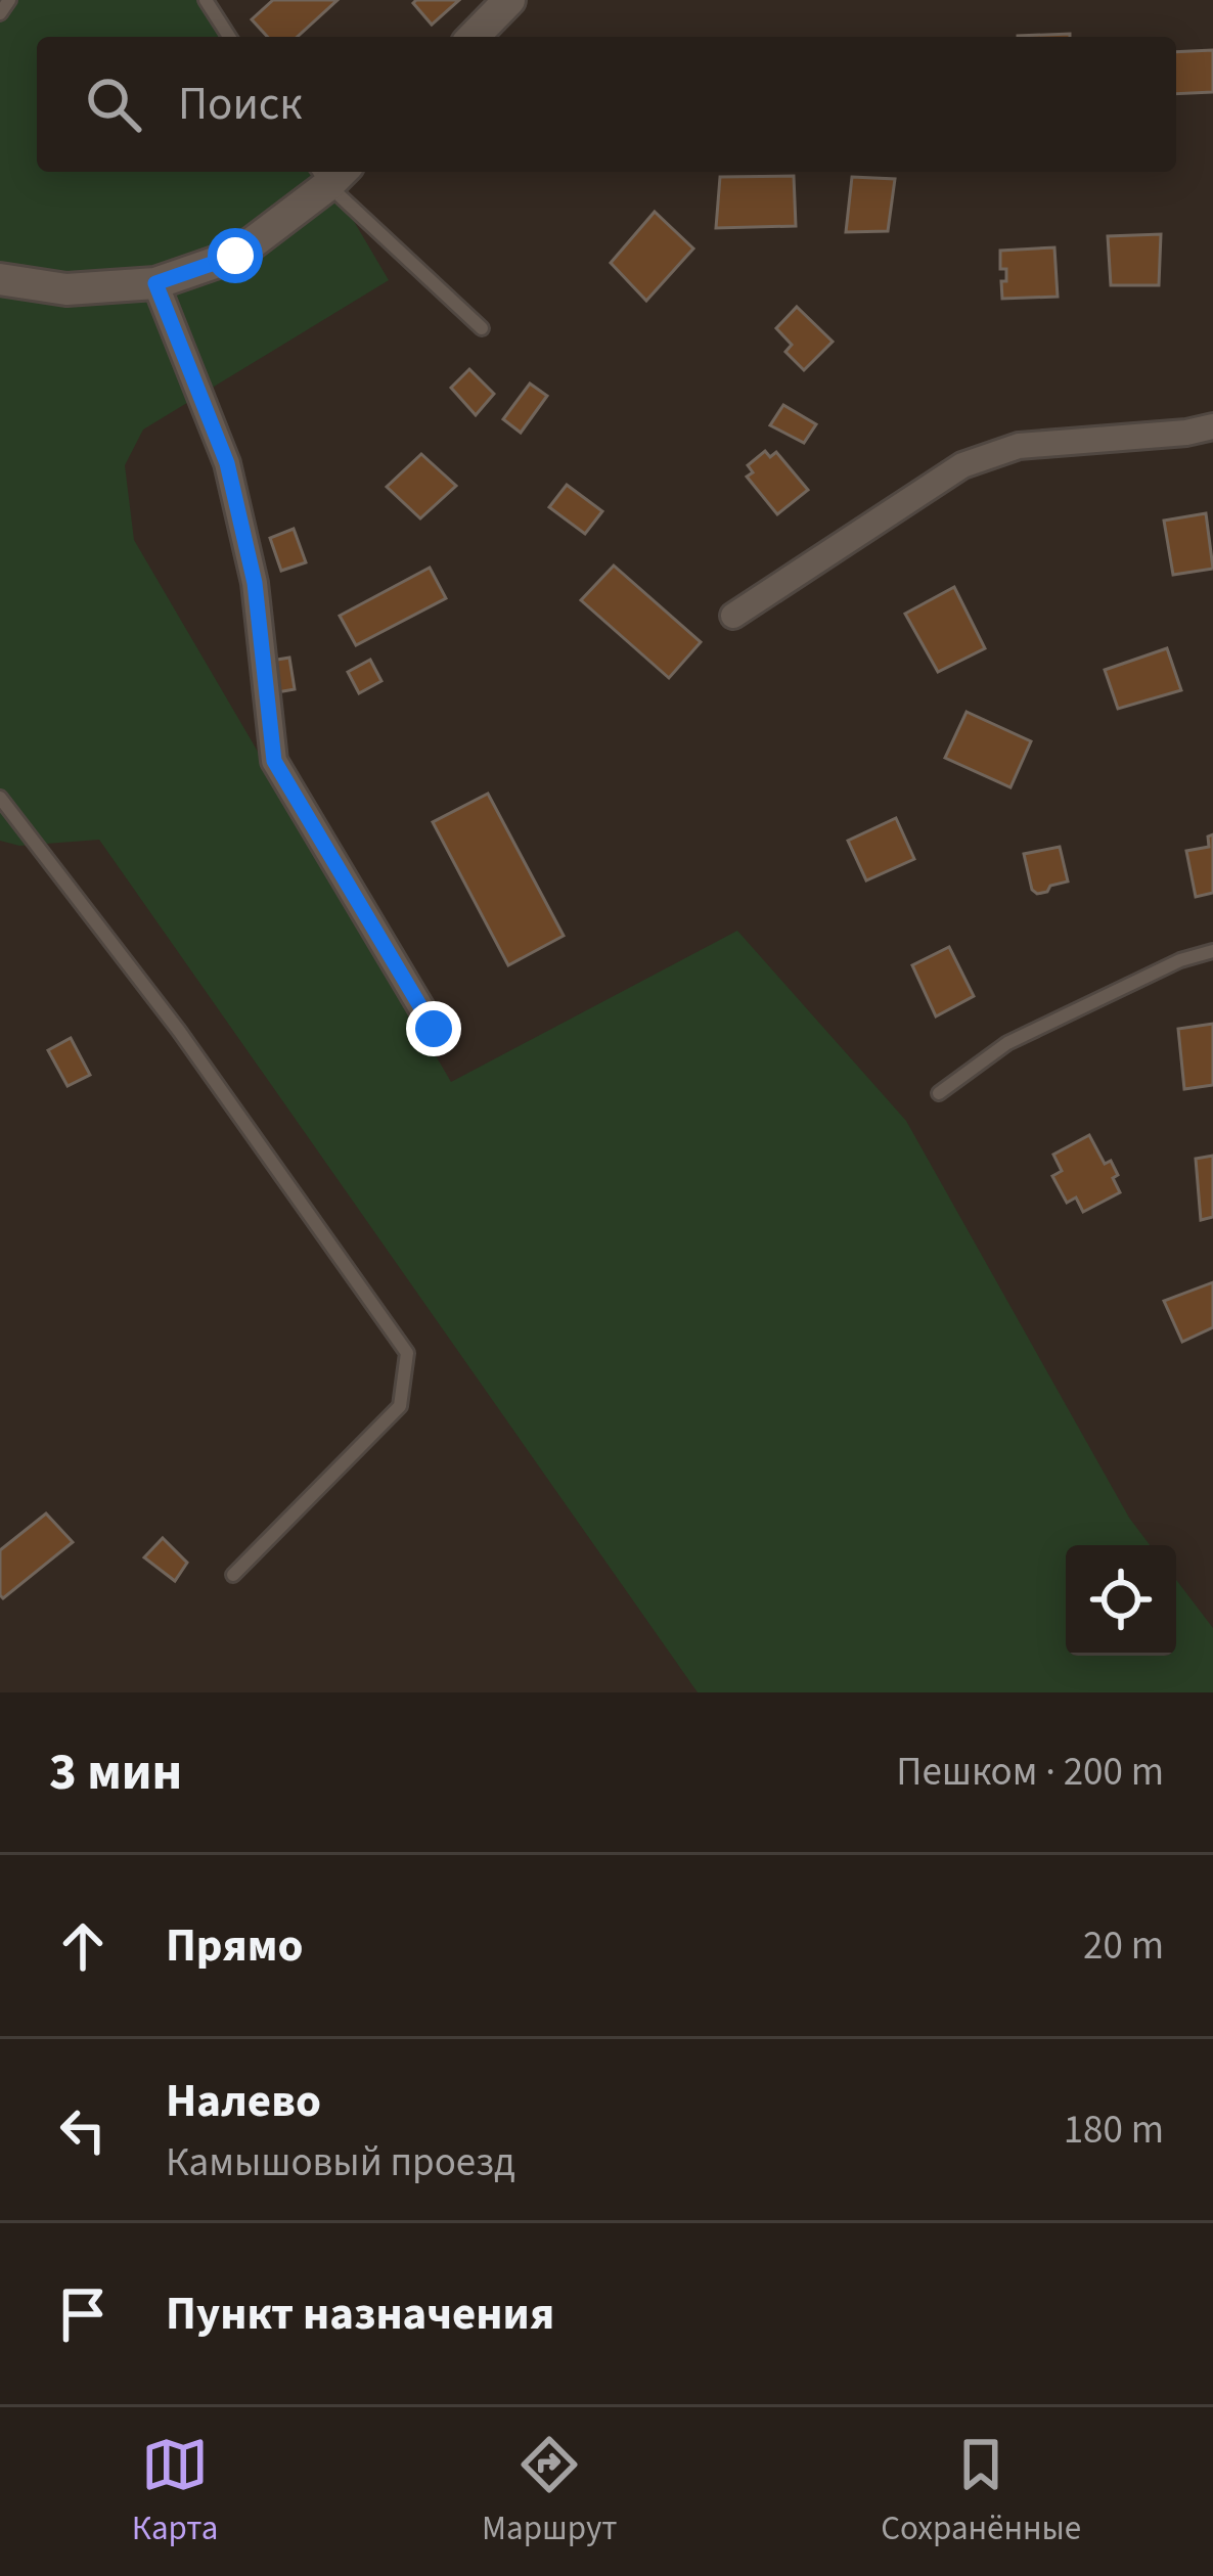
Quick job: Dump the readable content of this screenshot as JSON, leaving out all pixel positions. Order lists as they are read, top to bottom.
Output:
{
  "page": {
    "search": "Поиск",
    "heading": ["3 мин", "Пешком · 200 m"],
    "list": [
      ["Прямо", "20 m"],
      ["Налево", "Камышовый проезд", "180 m"],
      "Пункт назначения"
    ],
    "nav": ["Карта", "Маршрут", "Сохранённые"]
  }
}
